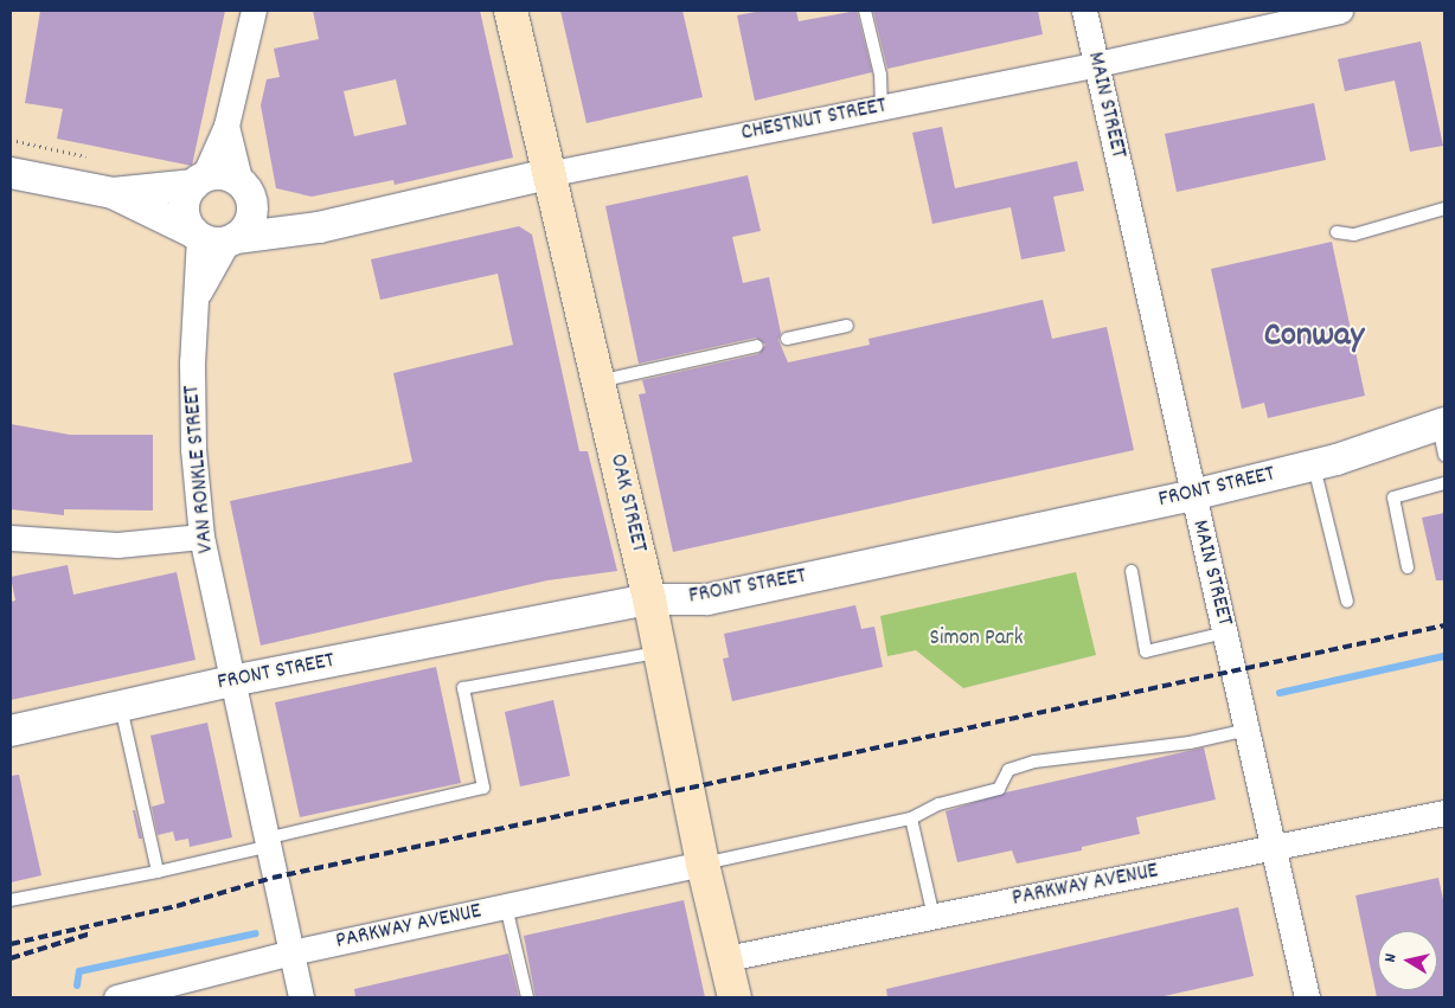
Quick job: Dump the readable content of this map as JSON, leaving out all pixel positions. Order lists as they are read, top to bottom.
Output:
{
  "streets": {
    "main road": ["OAK STREET"],
    "street": [
      "MAIN STREET",
      "CHESTNUT STREET",
      "VAN RONKLE STREET",
      "FRONT STREET",
      "PARKWAY AVENUE"
    ]
  },
  "crossings": [
    ["MAIN STREET", "CHESTNUT STREET"],
    ["MAIN STREET", "FRONT STREET"],
    ["MAIN STREET", "PARKWAY AVENUE"],
    ["CHESTNUT STREET", "VAN RONKLE STREET"],
    ["CHESTNUT STREET", "OAK STREET"],
    ["VAN RONKLE STREET", "FRONT STREET"],
    ["VAN RONKLE STREET", "PARKWAY AVENUE"],
    ["FRONT STREET", "OAK STREET"],
    ["OAK STREET", "PARKWAY AVENUE"]
  ],
  "districts": ["Conway"],
  "parks": ["Simon Park"],
  "north": "left"
}
